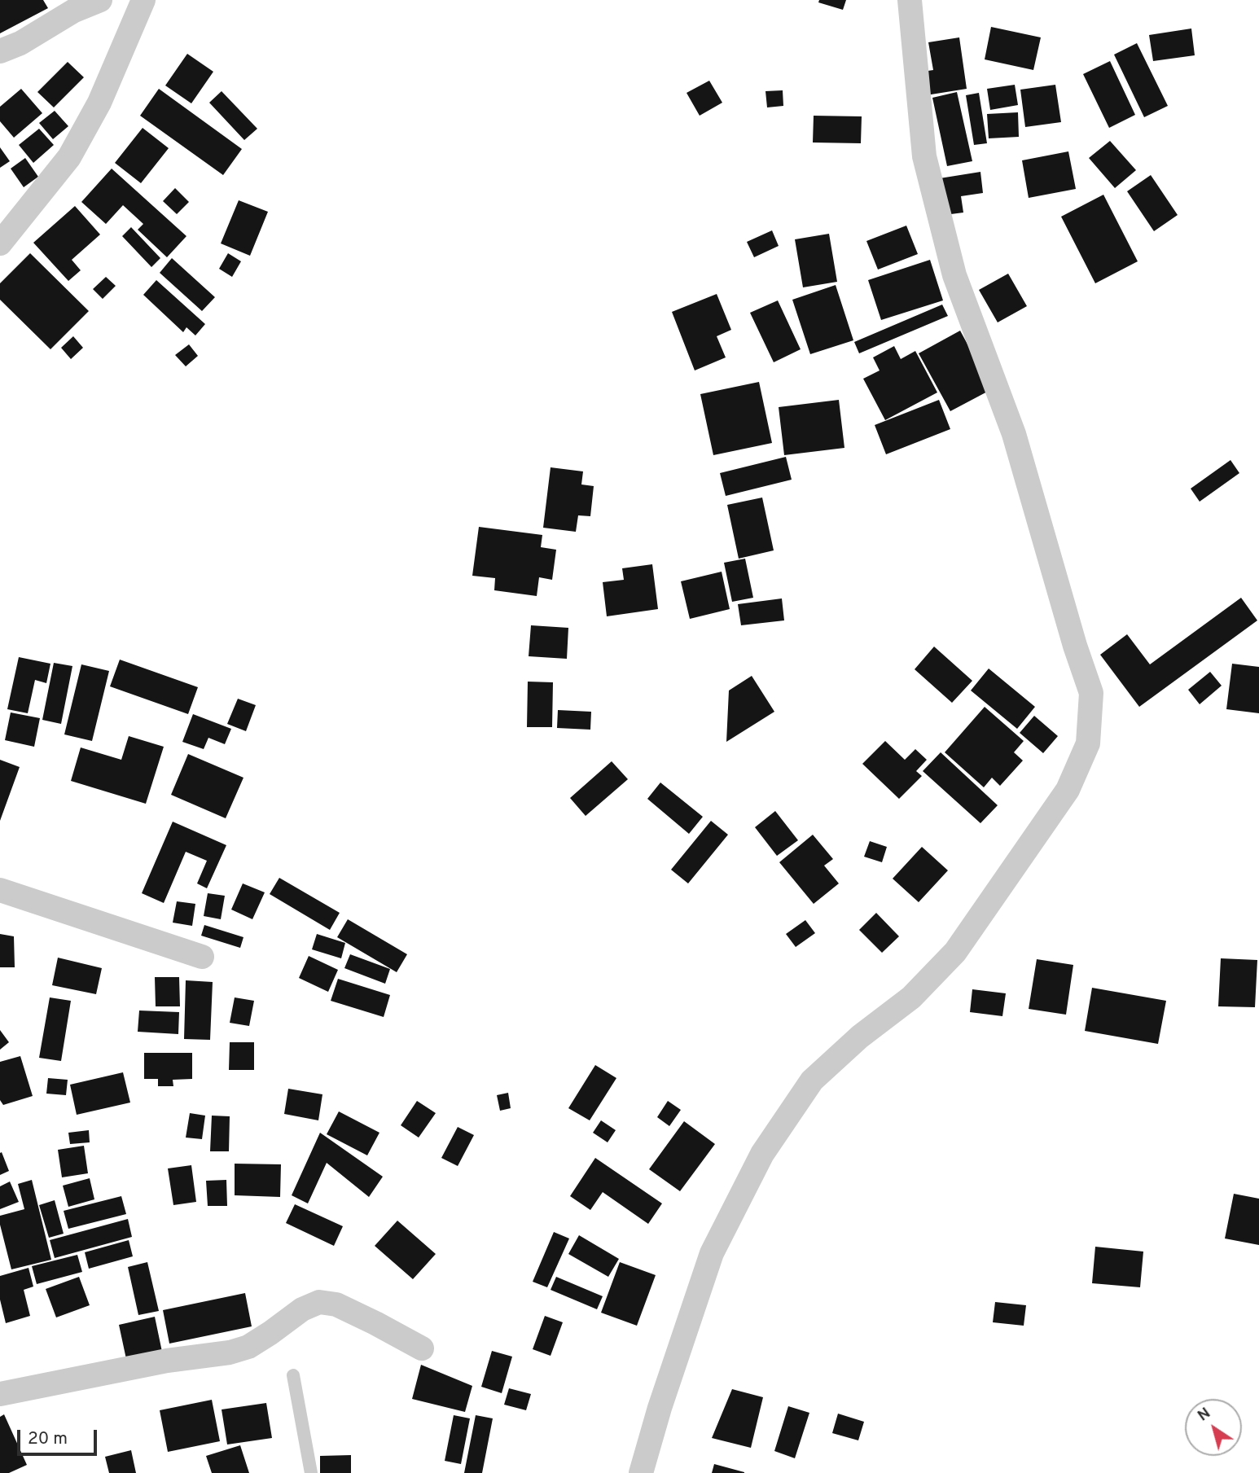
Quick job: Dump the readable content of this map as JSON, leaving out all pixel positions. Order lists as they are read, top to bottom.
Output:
{
  "scale_bar": "20 m",
  "north": "top left"
}
